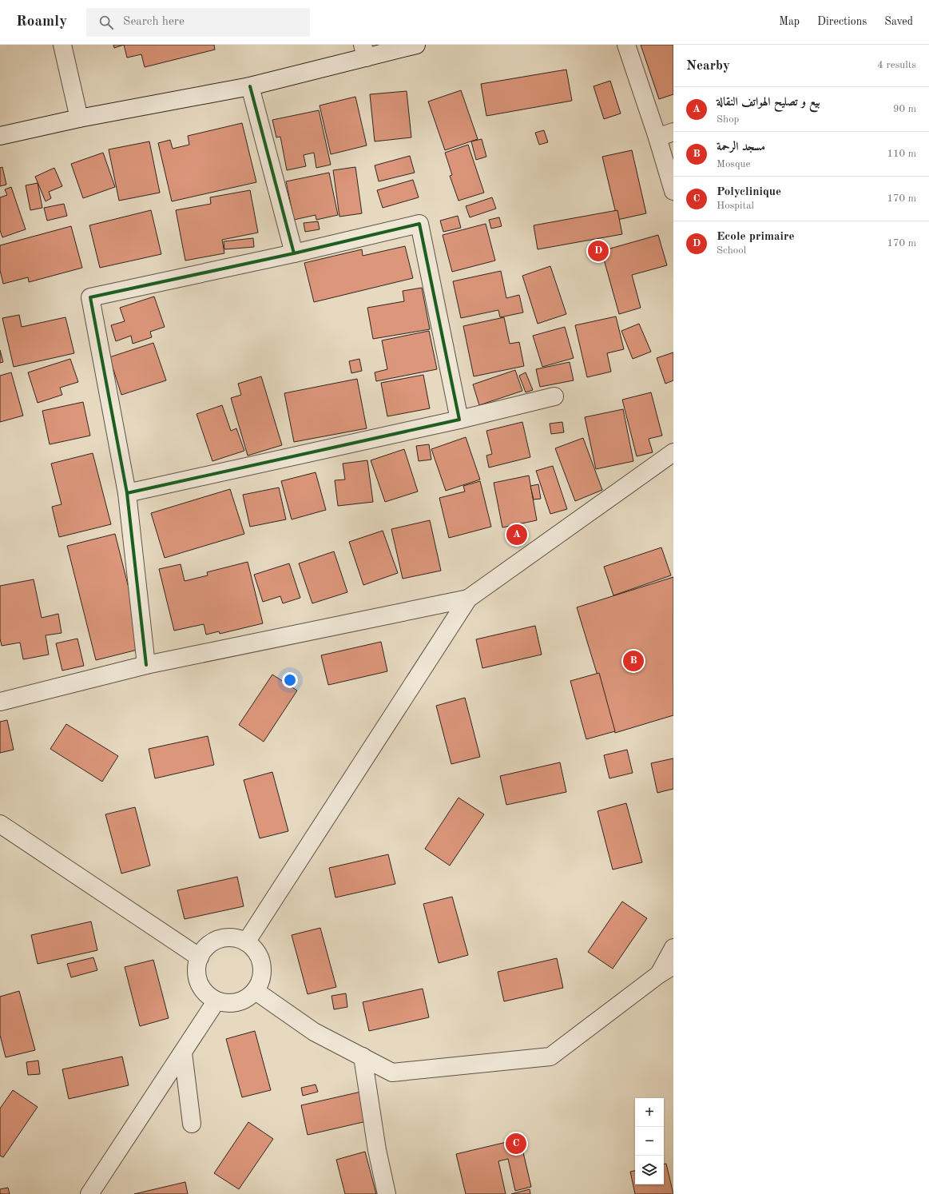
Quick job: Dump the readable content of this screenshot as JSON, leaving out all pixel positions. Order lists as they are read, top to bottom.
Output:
{
  "page": {
    "header": "Roamly",
    "search": "Search here",
    "nav": ["Map", "Directions", "Saved"],
    "heading": ["Nearby", "4 results"],
    "list": [
      {
        "mark": "A",
        "name": "بيع و تصليح الهواتف النقالة",
        "note": "Shop",
        "value": "90 m"
      },
      {
        "mark": "B",
        "name": "مسجد الرحمة",
        "note": "Mosque",
        "value": "110 m"
      },
      {
        "mark": "C",
        "name": "Polyclinique",
        "note": "Hospital",
        "value": "170 m"
      },
      {
        "mark": "D",
        "name": "Ecole primaire",
        "note": "School",
        "value": "170 m"
      }
    ],
    "pins": [
      "D",
      "A",
      "B",
      "C"
    ],
    "map_buttons": ["+", "−"]
  }
}
